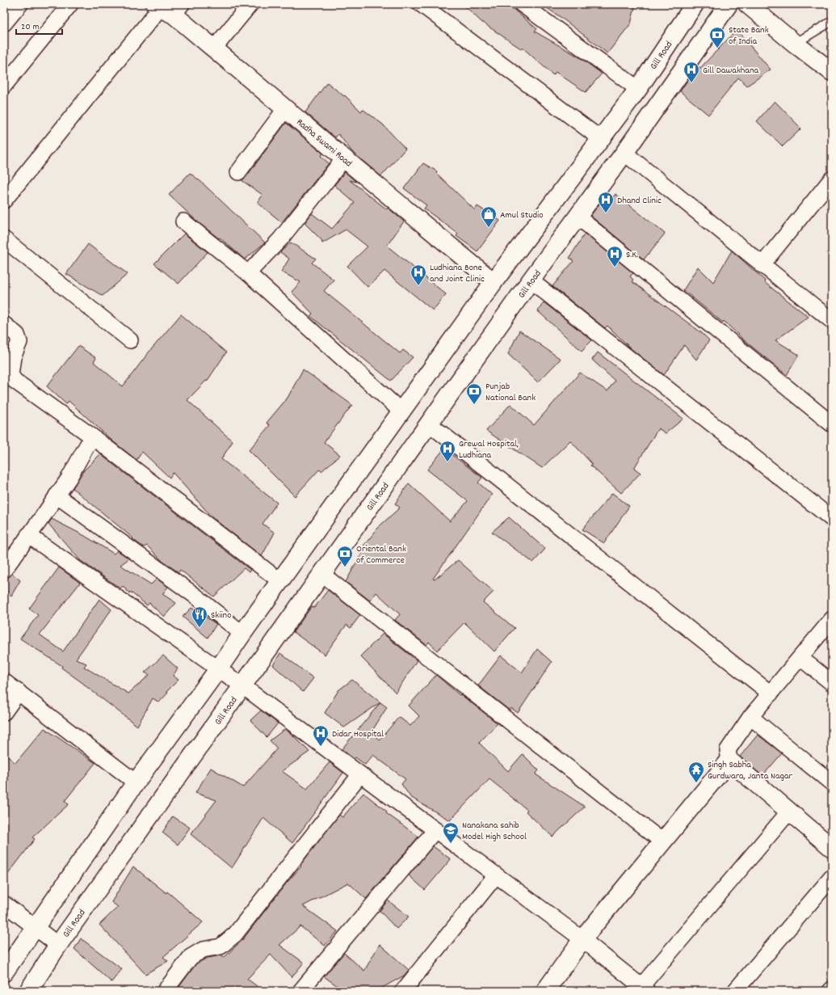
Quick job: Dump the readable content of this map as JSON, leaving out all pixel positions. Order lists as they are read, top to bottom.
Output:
{
  "streets": {
    "main road": ["Gill Road", "Radha Swami Road"]
  },
  "crossings": [
    ["Gill Road", "Radha Swami Road"]
  ],
  "places": {
    "bank": ["State Bank of India", "Punjab National Bank", "Oriental Bank of Commerce"],
    "hospital": [
      "Gill Dawakhana",
      "Dhand Clinic",
      "S.K.",
      "Ludhiana Bone and Joint Clinic",
      "Grewal Hospital, Ludhiana",
      "Didar Hospital"
    ],
    "shop": ["Amul Studio"],
    "restaurant": ["Skiino"],
    "temple": ["Singh Sabha Gurdwara, Janta Nagar"],
    "school or university": ["Nanakana sahib Model High School"]
  },
  "scale_bar": "20 m"
}
